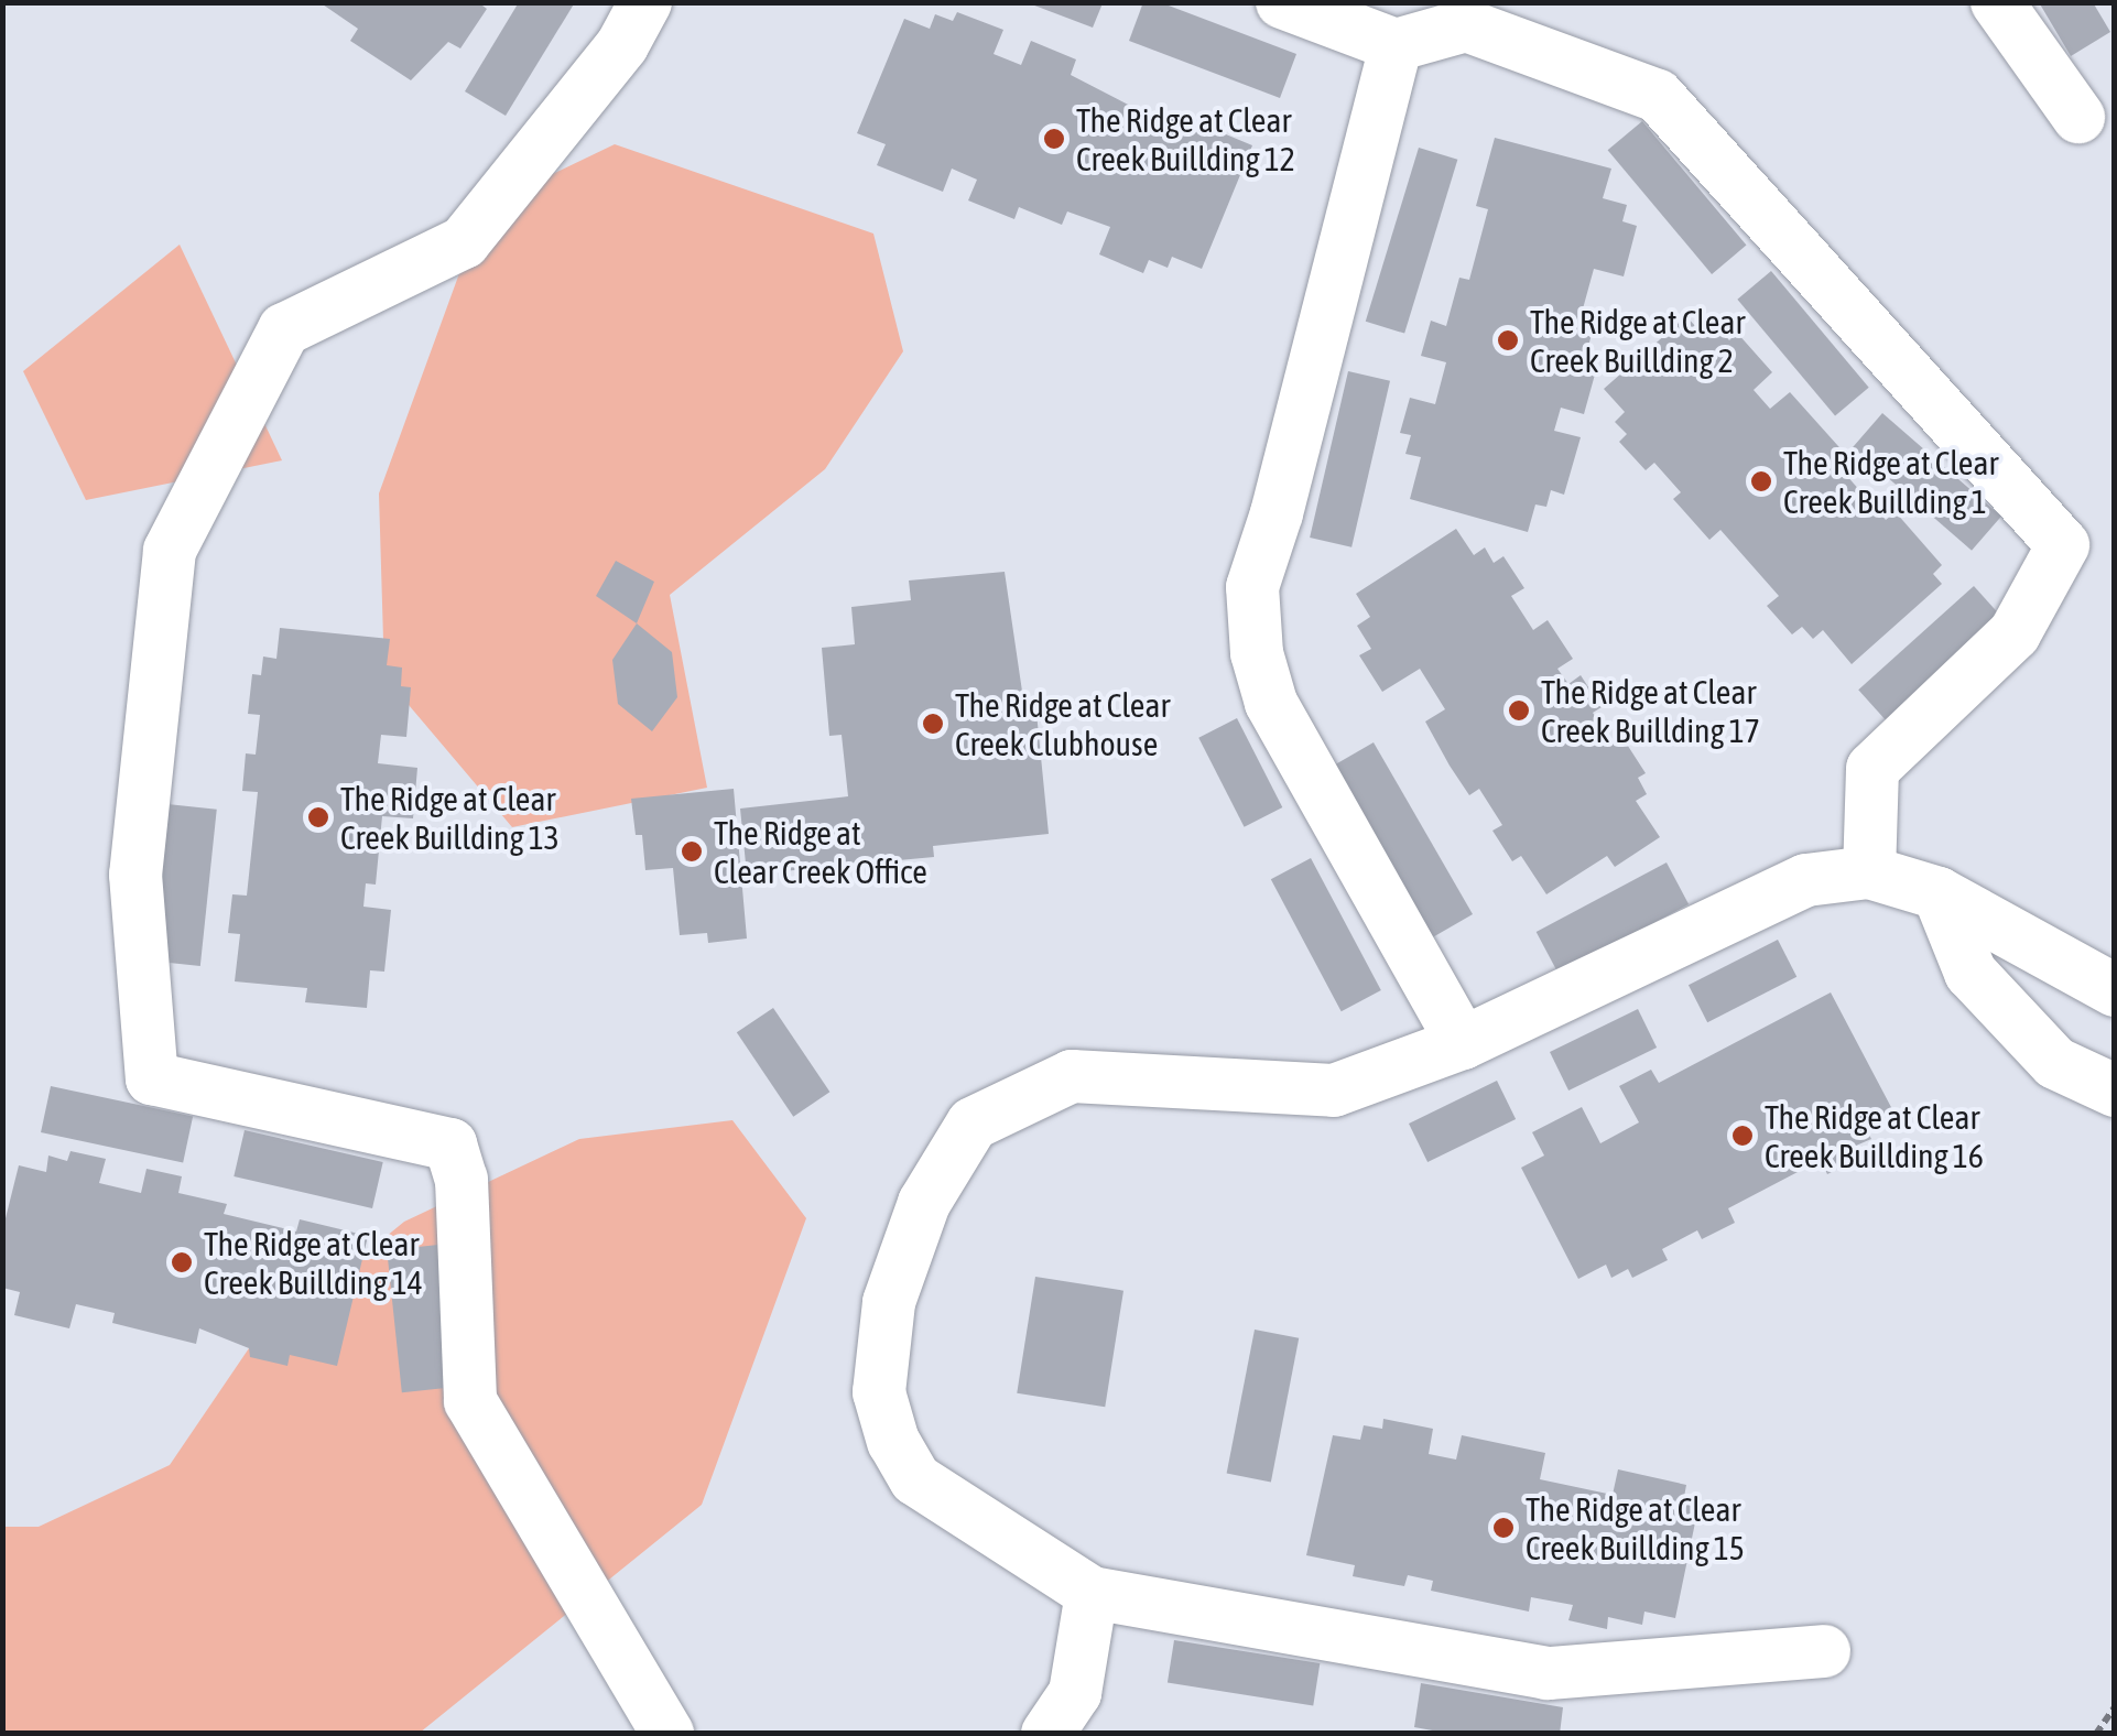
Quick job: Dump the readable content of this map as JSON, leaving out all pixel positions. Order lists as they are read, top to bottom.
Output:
{
  "places": [
    "The Ridge at Clear Creek Buillding 12",
    "The Ridge at Clear Creek Buillding 2",
    "The Ridge at Clear Creek Buillding 1",
    "The Ridge at Clear Creek Buillding 17",
    "The Ridge at Clear Creek Clubhouse",
    "The Ridge at Clear Creek Buillding 13",
    "The Ridge at Clear Creek Office",
    "The Ridge at Clear Creek Buillding 16",
    "The Ridge at Clear Creek Buillding 14",
    "The Ridge at Clear Creek Buillding 15"
  ]
}
